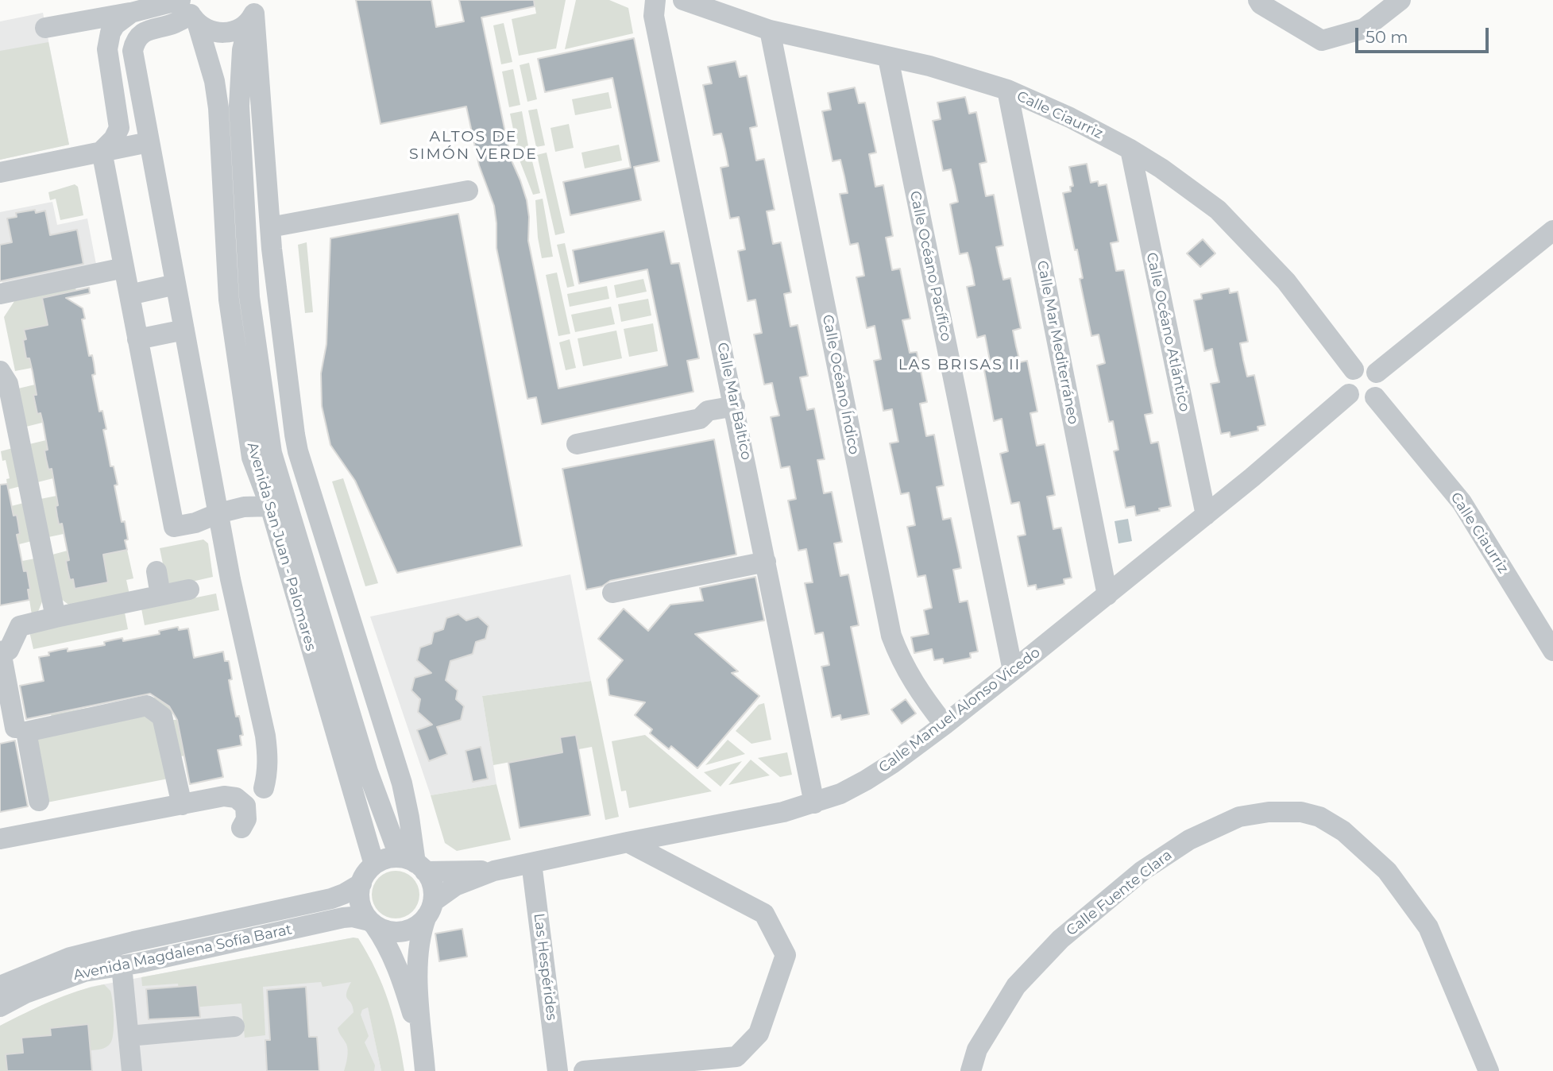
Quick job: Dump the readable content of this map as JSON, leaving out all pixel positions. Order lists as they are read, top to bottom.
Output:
{
  "streets": {
    "street": [
      "Calle Ciaurriz",
      "Calle Océano Pacífico",
      "Calle Océano Atlántico",
      "Calle Mar Mediterráneo",
      "Calle Océano Índico",
      "Calle Mar Báltico",
      "Avenida San Juan - Palomares",
      "Calle Manuel Alonso Vicedo",
      "Calle Fuente Clara",
      "Avenida Magdalena Sofía Barat",
      "Las Hespérides"
    ]
  },
  "crossings": [
    ["Calle Ciaurriz", "Calle Océano Pacífico"],
    ["Calle Ciaurriz", "Calle Océano Atlántico"],
    ["Calle Ciaurriz", "Calle Mar Mediterráneo"],
    ["Calle Ciaurriz", "Calle Océano Índico"],
    ["Calle Ciaurriz", "Calle Manuel Alonso Vicedo"],
    ["Calle Océano Pacífico", "Calle Manuel Alonso Vicedo"],
    ["Calle Océano Atlántico", "Calle Manuel Alonso Vicedo"],
    ["Calle Mar Mediterráneo", "Calle Manuel Alonso Vicedo"],
    ["Calle Océano Índico", "Calle Manuel Alonso Vicedo"],
    ["Calle Mar Báltico", "Calle Manuel Alonso Vicedo"],
    ["Avenida San Juan - Palomares", "Calle Manuel Alonso Vicedo"],
    ["Avenida San Juan - Palomares", "Avenida Magdalena Sofía Barat"],
    ["Calle Manuel Alonso Vicedo", "Avenida Magdalena Sofía Barat"],
    ["Calle Manuel Alonso Vicedo", "Las Hespérides"]
  ],
  "districts": ["ALTOS DE SIMÓN VERDE", "LAS BRISAS II"],
  "scale_bar": "50 m"
}
